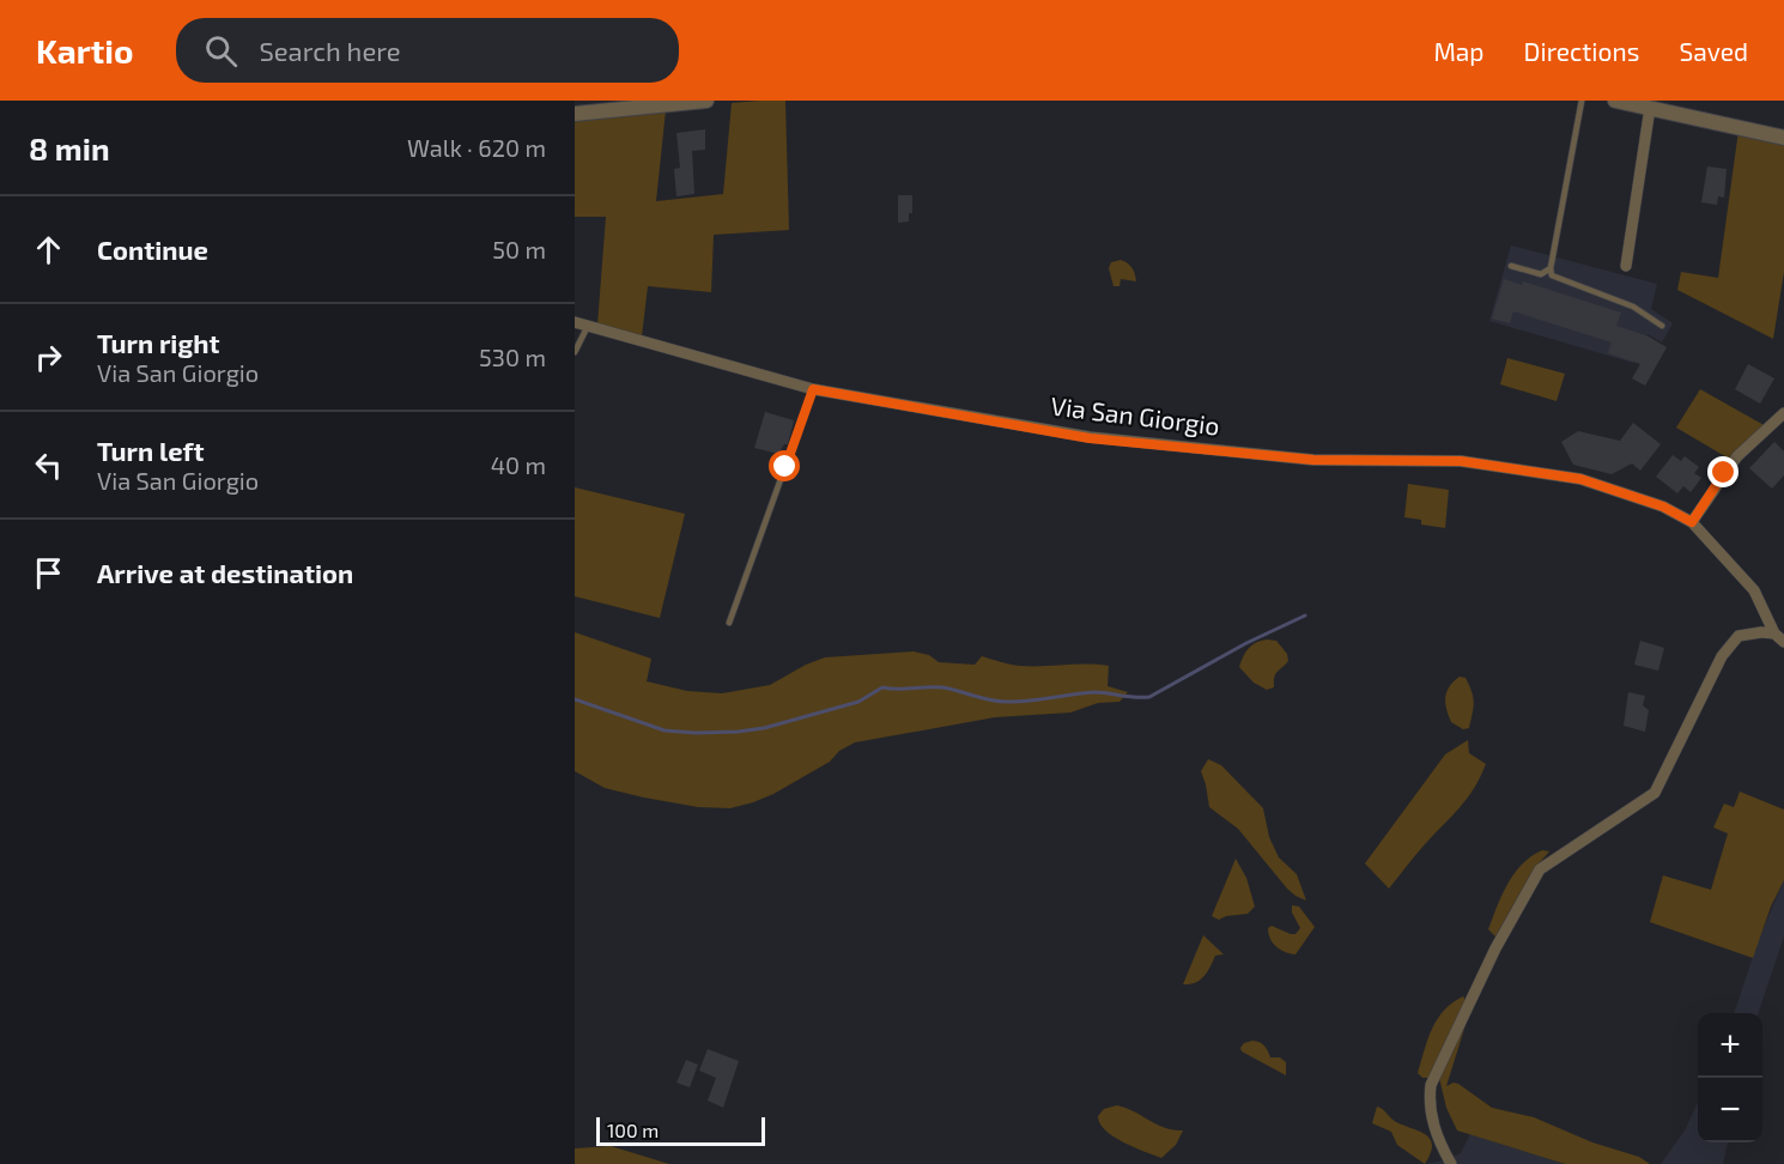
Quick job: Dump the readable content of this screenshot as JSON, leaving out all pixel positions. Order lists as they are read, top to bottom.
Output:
{
  "streets": {
    "street": ["Via San Giorgio"]
  },
  "scale_bar": "100 m",
  "page": {
    "header": "Kartio",
    "search": "Search here",
    "nav": ["Map", "Directions", "Saved"],
    "heading": ["8 min", "Walk · 620 m"],
    "list": [
      ["Continue", "50 m"],
      ["Turn right", "Via San Giorgio", "530 m"],
      ["Turn left", "Via San Giorgio", "40 m"],
      "Arrive at destination"
    ],
    "map_buttons": ["+", "−"],
    "scale": "100 m"
  }
}
